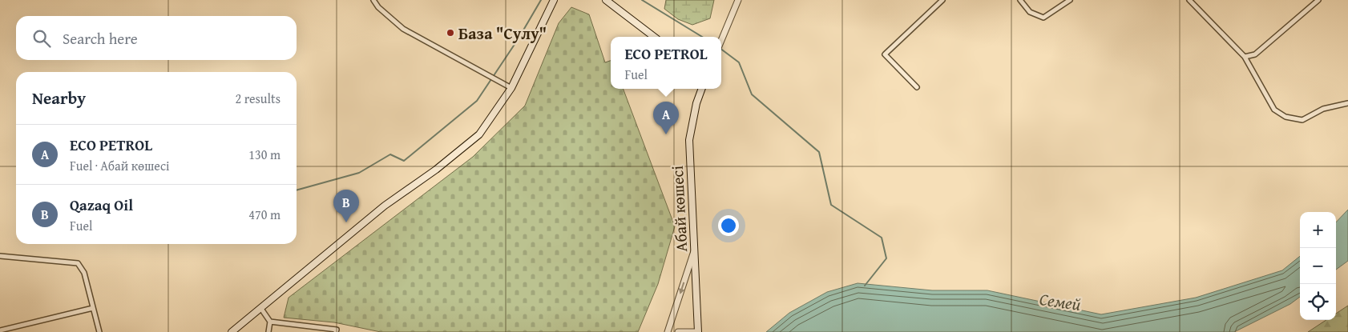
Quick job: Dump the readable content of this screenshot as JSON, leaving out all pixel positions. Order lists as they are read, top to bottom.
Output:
{
  "streets": {
    "main road": ["Абай көшесі"]
  },
  "water": ["Семей"],
  "places": ["База \"Сулу\""],
  "page": {
    "search": "Search here",
    "popup": ["ECO PETROL", "Fuel"],
    "heading": ["Nearby", "2 results"],
    "pins": ["A", "B"],
    "list": [
      {
        "mark": "A",
        "name": "ECO PETROL",
        "note": "Fuel · Абай көшесі",
        "value": "130 m"
      },
      {
        "mark": "B",
        "name": "Qazaq Oil",
        "note": "Fuel",
        "value": "470 m"
      }
    ],
    "map_buttons": ["+", "−"]
  }
}
